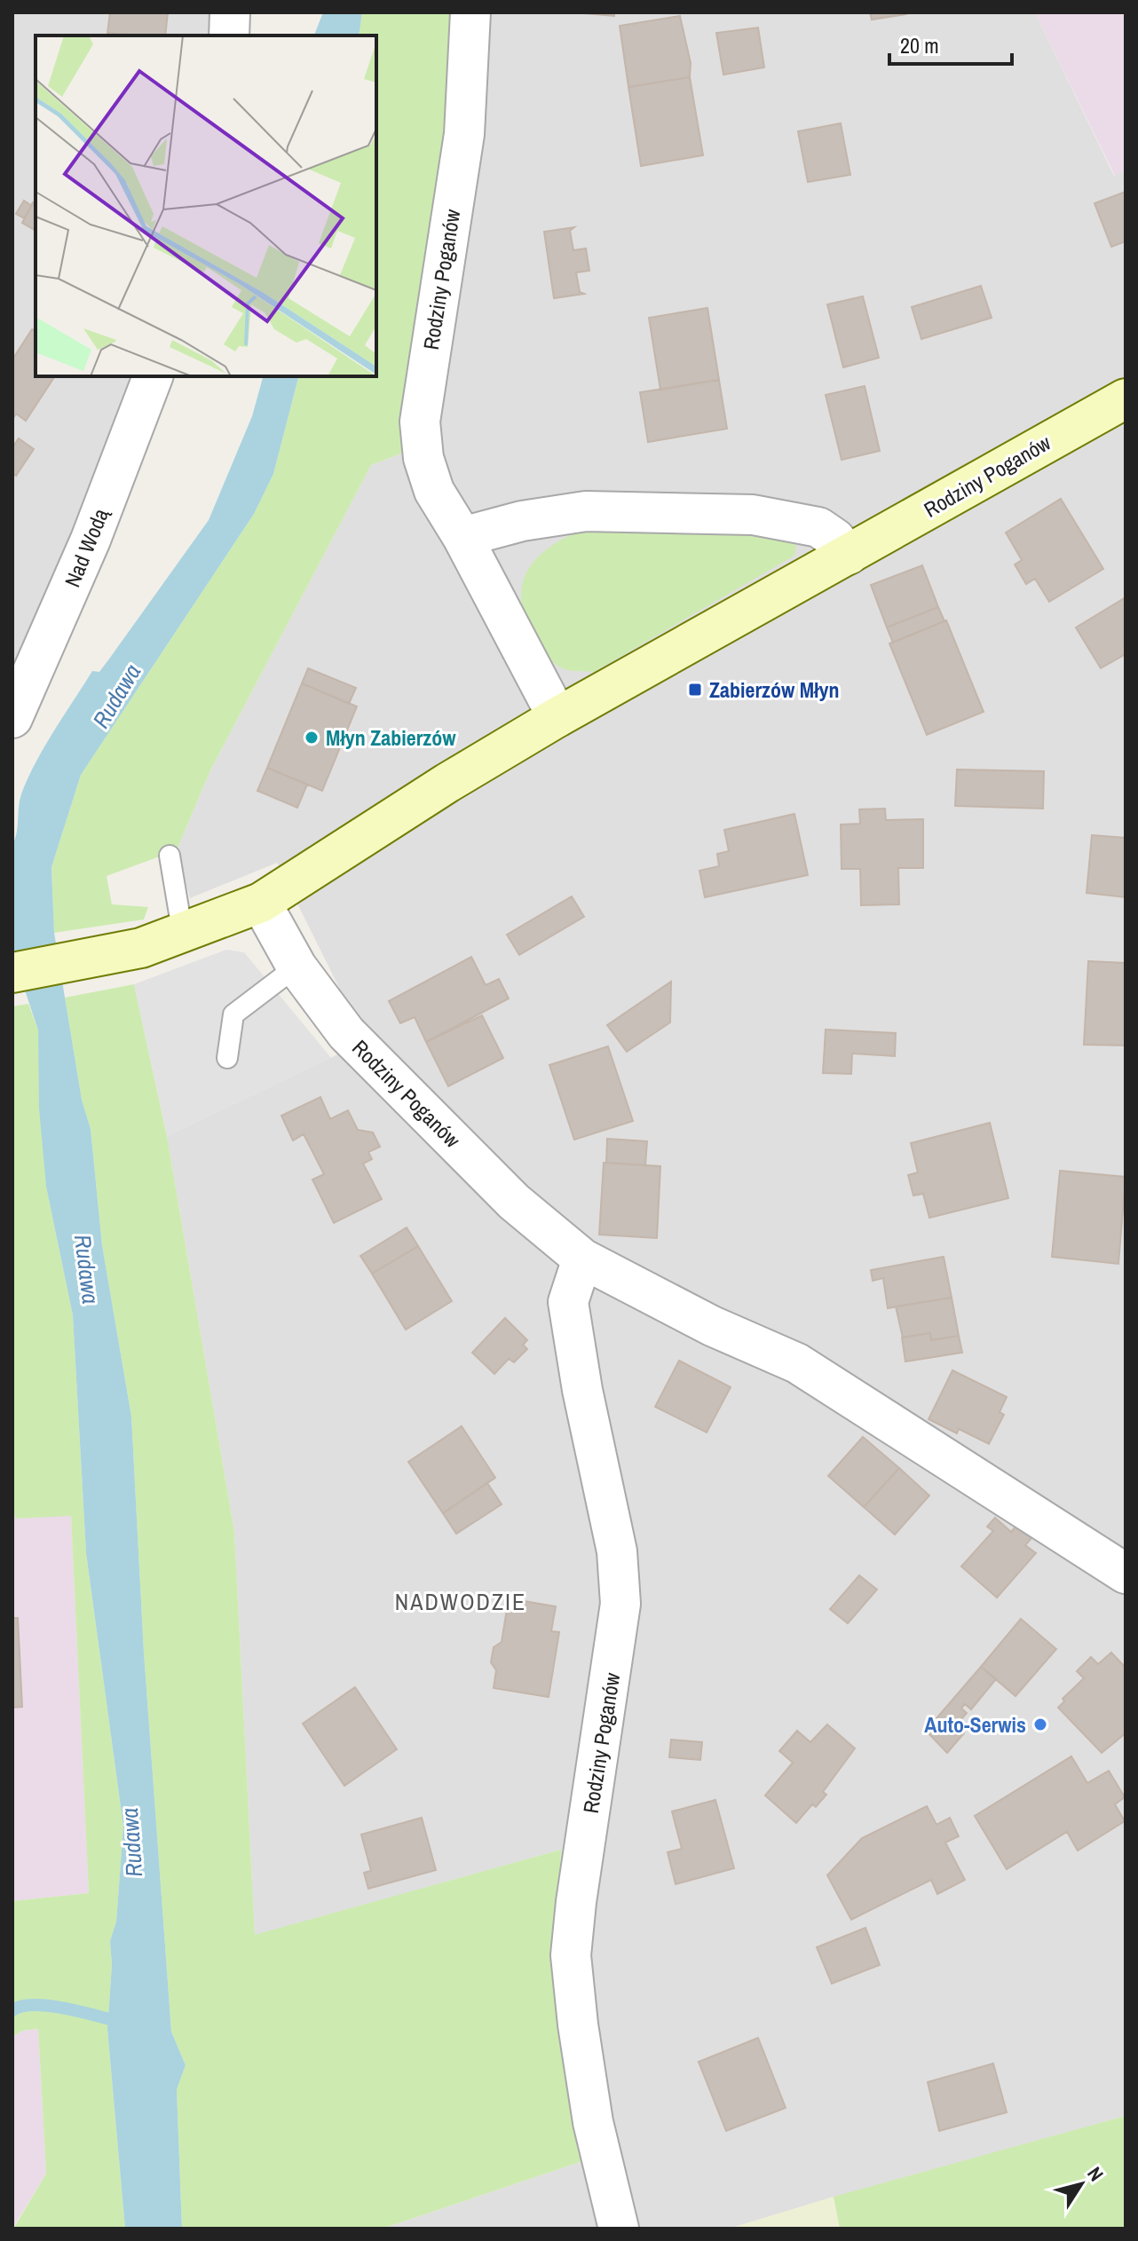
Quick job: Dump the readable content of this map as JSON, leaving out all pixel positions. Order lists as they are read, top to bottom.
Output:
{
  "streets": {
    "street": ["Rodziny Poganów", "Nad Wodą"]
  },
  "districts": ["NADWODZIE"],
  "water": ["Rudawa"],
  "places": {
    "transit": ["Zabierzów Młyn"],
    "other": ["Młyn Zabierzów", "Auto-Serwis"]
  },
  "scale_bar": "20 m",
  "north": "top right"
}
